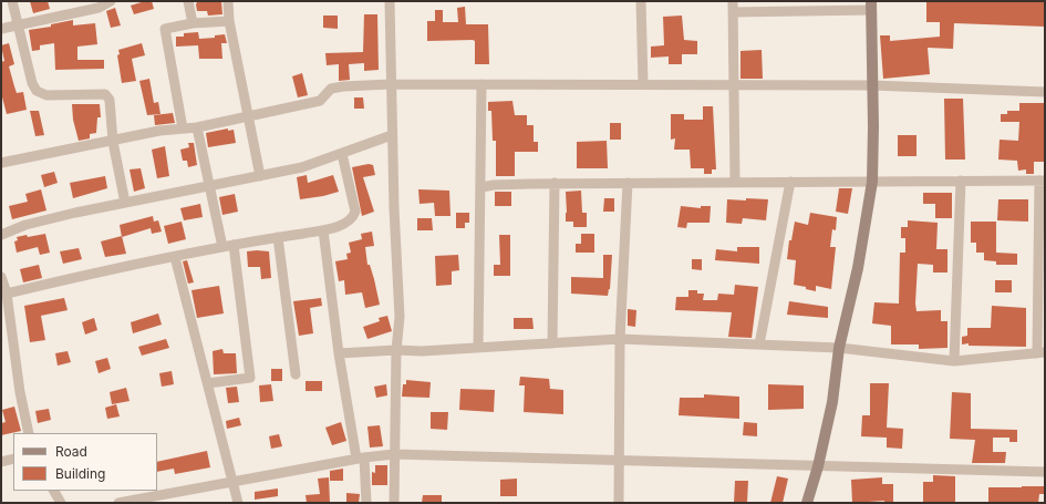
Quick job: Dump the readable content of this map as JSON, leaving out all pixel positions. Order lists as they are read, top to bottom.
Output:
{
  "legend": ["Road", "Building"]
}
